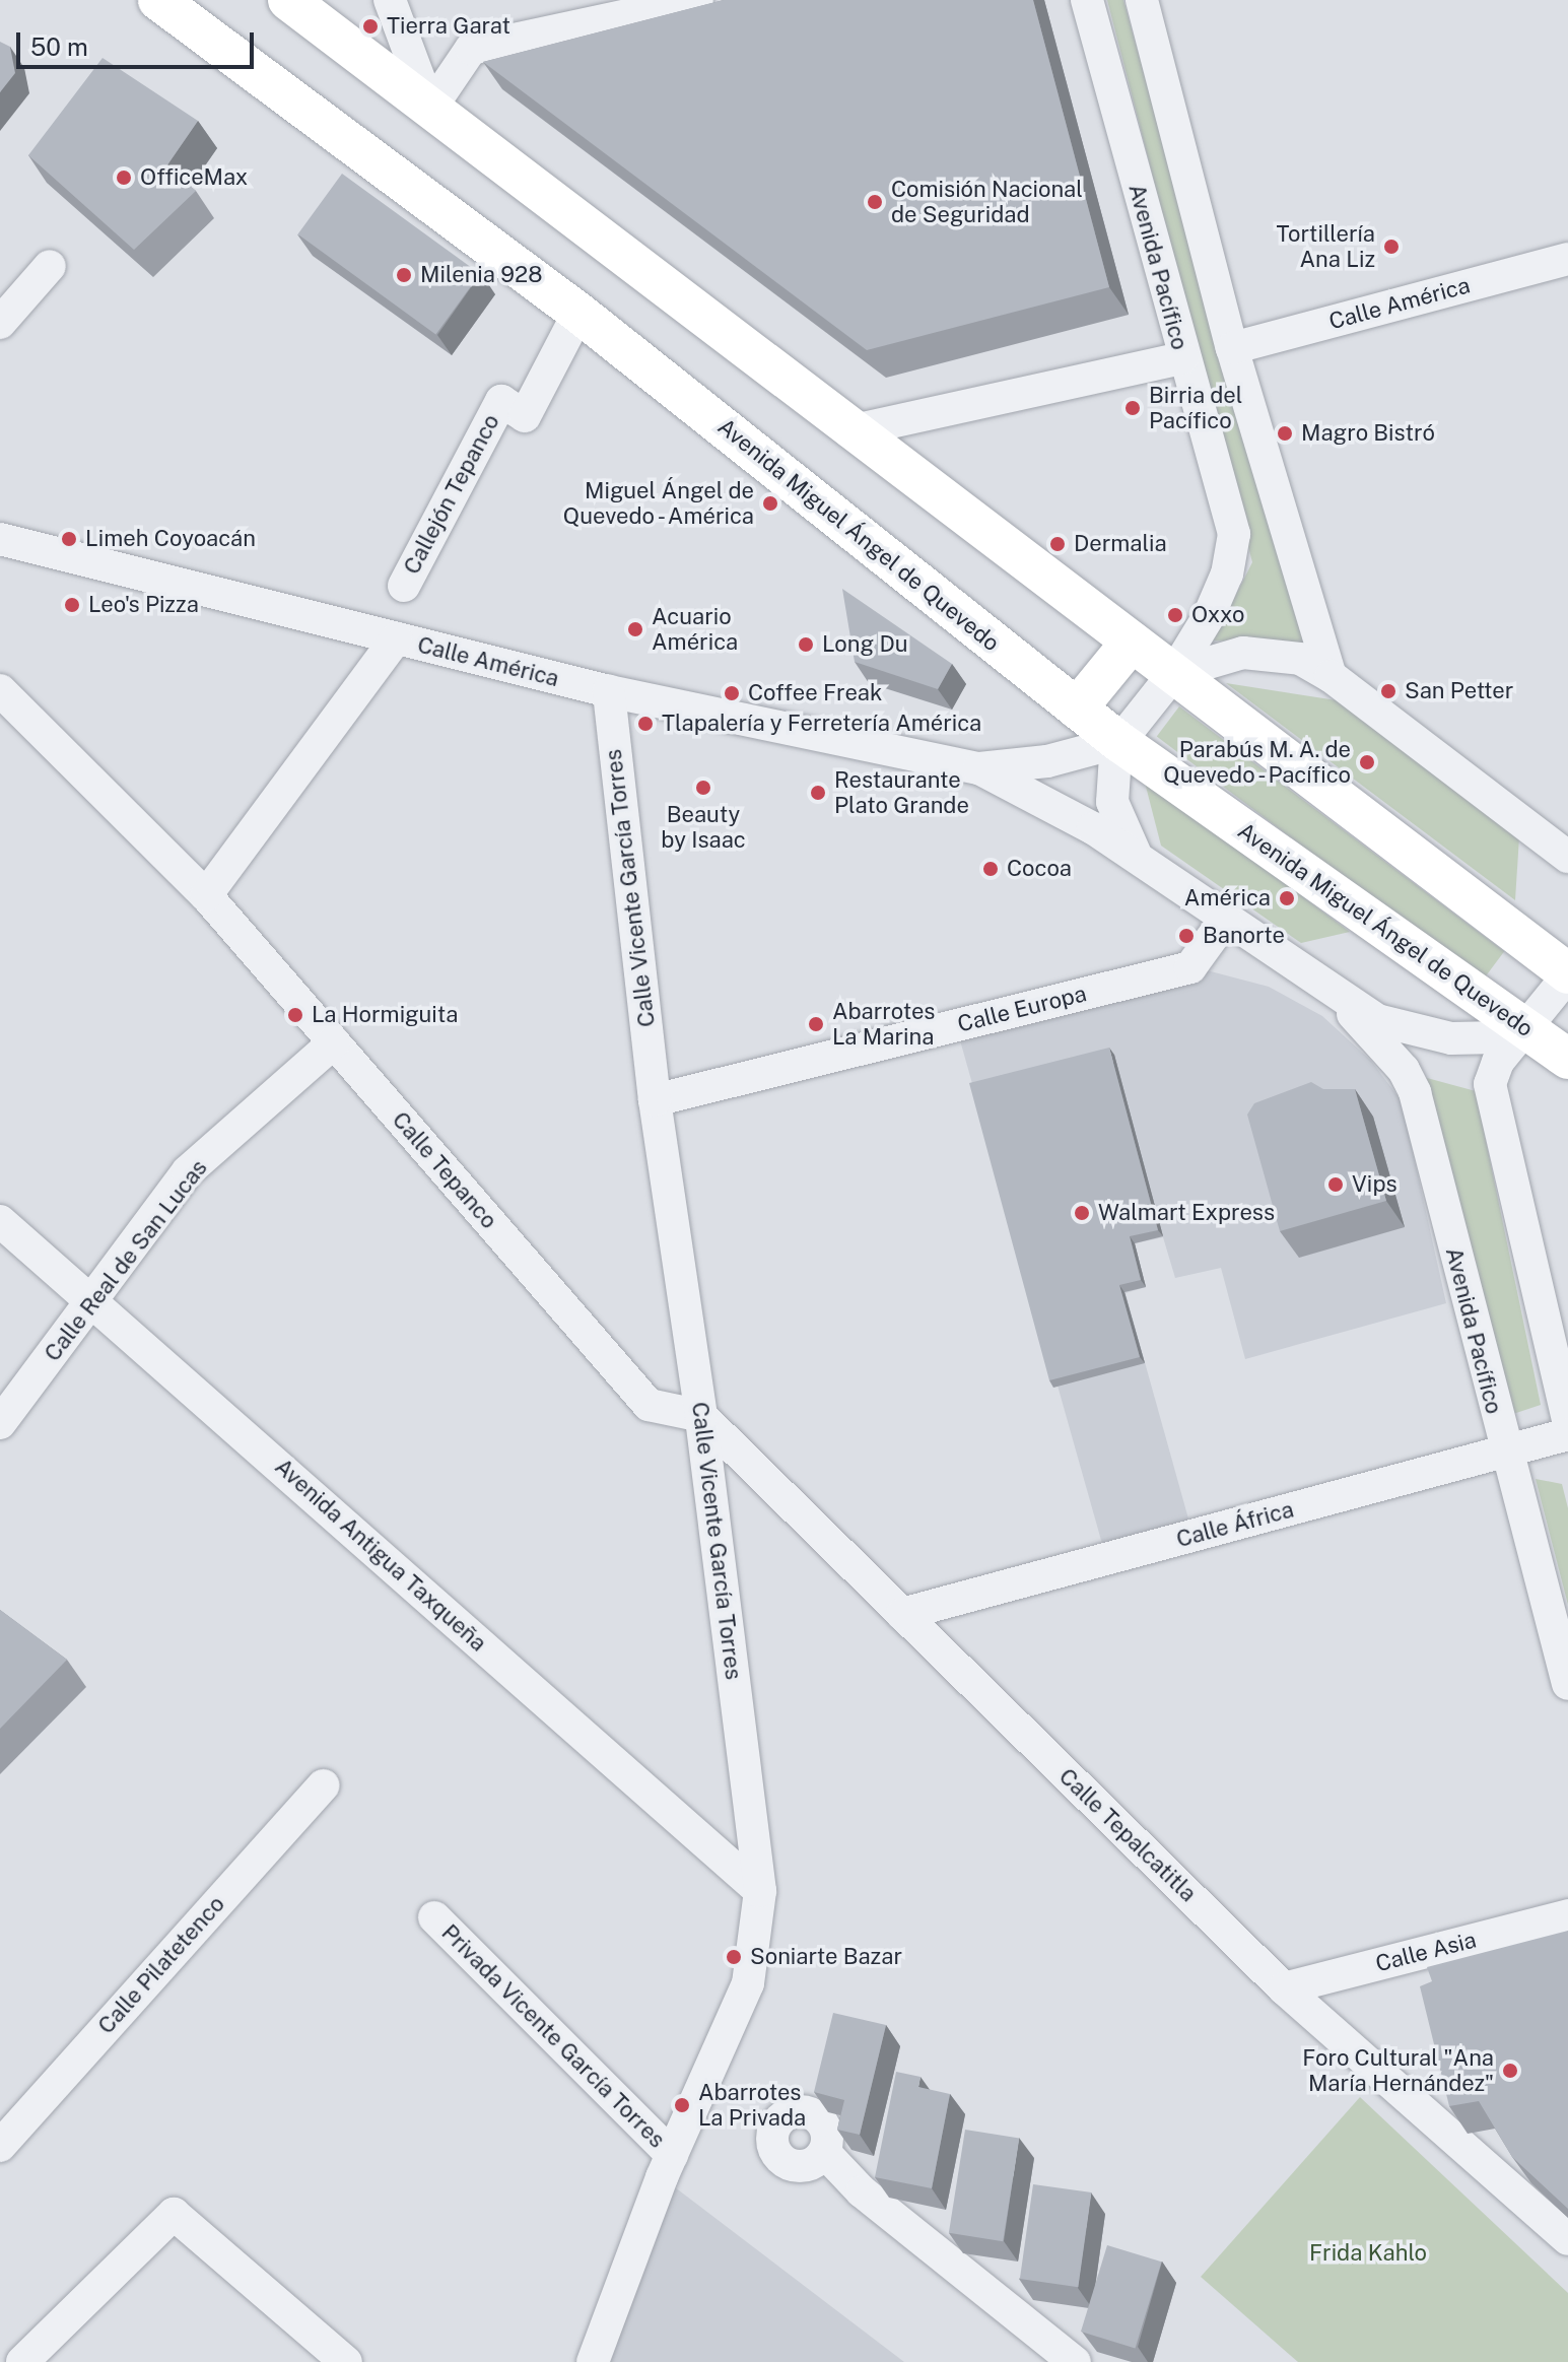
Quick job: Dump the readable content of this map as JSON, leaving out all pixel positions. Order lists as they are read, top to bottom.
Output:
{
  "streets": {
    "main road": ["Avenida Miguel Ángel de Quevedo"],
    "street": [
      "Avenida Pacífico",
      "Calle América",
      "Callejón Tepanco",
      "Calle Vicente García Torres",
      "Calle Europa",
      "Calle Tepanco",
      "Calle Real de San Lucas",
      "Calle África",
      "Avenida Antigua Taxqueña",
      "Calle Tepalcatitla",
      "Calle Asia",
      "Calle Pilatetenco",
      "Privada Vicente García Torres"
    ]
  },
  "crossings": [
    ["Avenida Pacífico", "Calle América"],
    ["Avenida Pacífico", "Avenida Miguel Ángel de Quevedo"],
    ["Avenida Pacífico", "Calle África"],
    ["Calle América", "Avenida Miguel Ángel de Quevedo"],
    ["Calle América", "Calle Vicente García Torres"],
    ["Calle América", "Calle Europa"],
    ["Callejón Tepanco", "Avenida Miguel Ángel de Quevedo"],
    ["Calle Vicente García Torres", "Calle Europa"],
    ["Calle Vicente García Torres", "Calle Tepanco"],
    ["Calle Vicente García Torres", "Avenida Antigua Taxqueña"],
    ["Calle Vicente García Torres", "Calle Tepalcatitla"],
    ["Calle Vicente García Torres", "Privada Vicente García Torres"],
    ["Calle Tepanco", "Calle Real de San Lucas"],
    ["Calle Tepanco", "Calle Tepalcatitla"],
    ["Calle Real de San Lucas", "Avenida Antigua Taxqueña"],
    ["Calle África", "Calle Tepalcatitla"],
    ["Calle Tepalcatitla", "Calle Asia"]
  ],
  "parks": ["Frida Kahlo"],
  "places": [
    "Tierra Garat",
    "OfficeMax",
    "Comisión Nacional de Seguridad",
    "Tortillería Ana Liz",
    "Milenia 928",
    "Birria del Pacífico",
    "Magro Bistró",
    "Miguel Ángel de Quevedo - América",
    "Limeh Coyoacán",
    "Dermalia",
    "Leo's Pizza",
    "Oxxo",
    "Acuario América",
    "Long Du",
    "San Petter",
    "Coffee Freak",
    "Tlapalería y Ferretería América",
    "Parabús M. A. de Quevedo - Pacífico",
    "Beauty by Isaac",
    "Restaurante Plato Grande",
    "Cocoa",
    "América",
    "Banorte",
    "La Hormiguita",
    "Abarrotes La Marina",
    "Vips",
    "Walmart Express",
    "Soniarte Bazar",
    "Foro Cultural \"Ana María Hernández\"",
    "Abarrotes La Privada"
  ],
  "scale_bar": "50 m"
}
